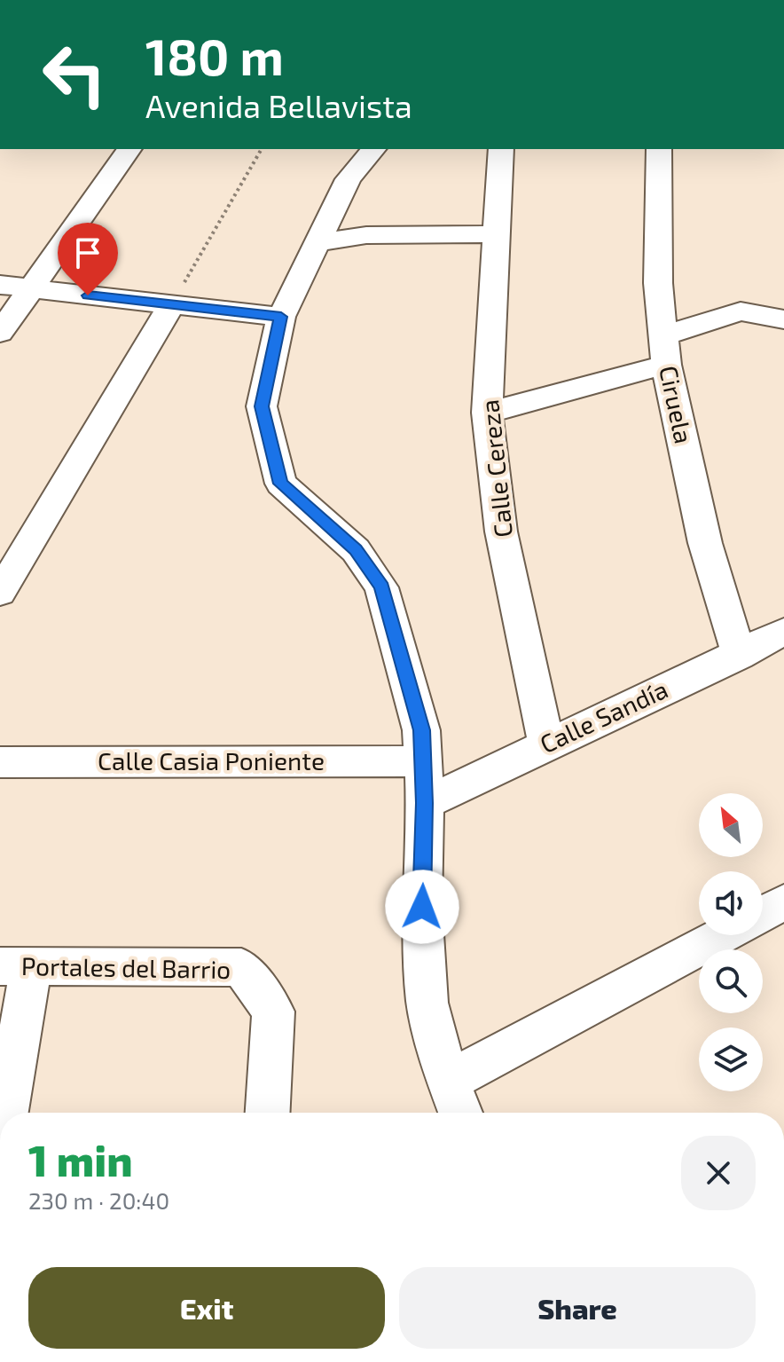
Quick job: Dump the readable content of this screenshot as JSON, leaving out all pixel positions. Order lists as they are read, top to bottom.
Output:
{
  "streets": {
    "street": [
      "Ciruela",
      "Calle Cereza",
      "Calle Sandía",
      "Calle Casia Poniente",
      "Portales del Barrio"
    ]
  },
  "crossings": [
    ["Ciruela", "Calle Sandía"],
    ["Calle Cereza", "Calle Sandía"]
  ],
  "north": "top left",
  "page": {
    "turn": ["180 m", "Avenida Bellavista"],
    "heading": ["1 min", "230 m · 20:40"],
    "buttons": ["Exit", "Share"]
  }
}
